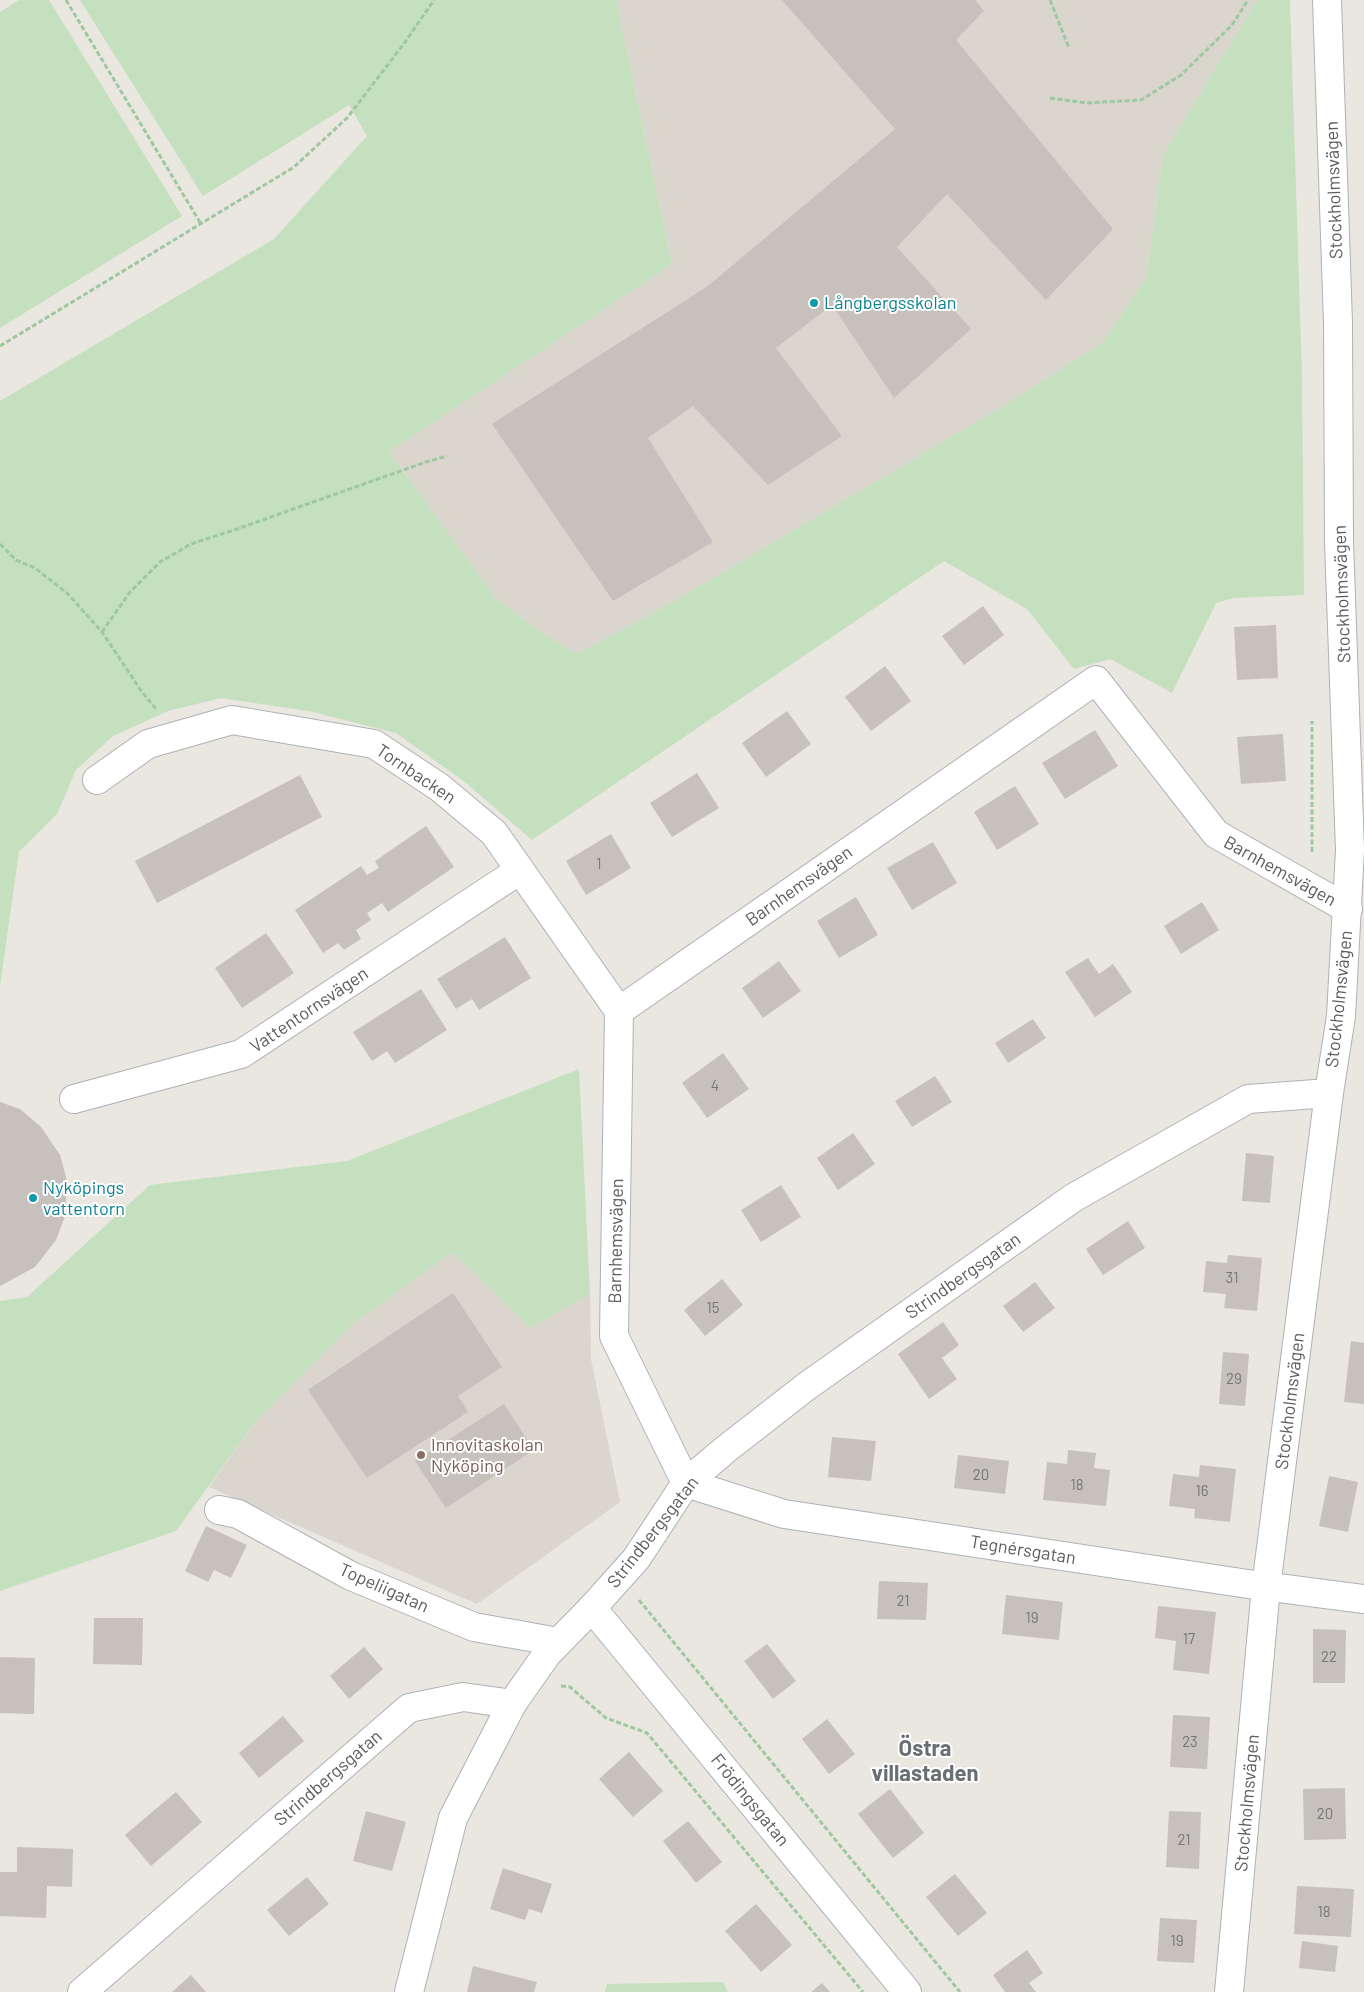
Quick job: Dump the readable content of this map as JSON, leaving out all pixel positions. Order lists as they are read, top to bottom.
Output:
{
  "streets": {
    "street": [
      "Stockholmsvägen",
      "Tornbacken",
      "Barnhemsvägen",
      "Vattentornsvägen",
      "Strindbergsgatan",
      "Tegnérsgatan",
      "Topeliigatan",
      "Frödingsgatan"
    ]
  },
  "crossings": [
    ["Stockholmsvägen", "Barnhemsvägen"],
    ["Stockholmsvägen", "Strindbergsgatan"],
    ["Stockholmsvägen", "Tegnérsgatan"],
    ["Tornbacken", "Barnhemsvägen"],
    ["Tornbacken", "Vattentornsvägen"],
    ["Barnhemsvägen", "Strindbergsgatan"],
    ["Barnhemsvägen", "Tegnérsgatan"],
    ["Strindbergsgatan", "Tegnérsgatan"],
    ["Strindbergsgatan", "Topeliigatan"],
    ["Strindbergsgatan", "Frödingsgatan"]
  ],
  "districts": ["Östra villastaden"],
  "places": ["Långbergsskolan", "Nyköpings vattentorn", "Innovitaskolan Nyköping"],
  "house_numbers": [
    "1",
    "4",
    "31",
    "15",
    "29",
    "20",
    "18",
    "16",
    "21",
    "19",
    "17",
    "22",
    "23",
    "20",
    "21",
    "18",
    "19"
  ]
}
